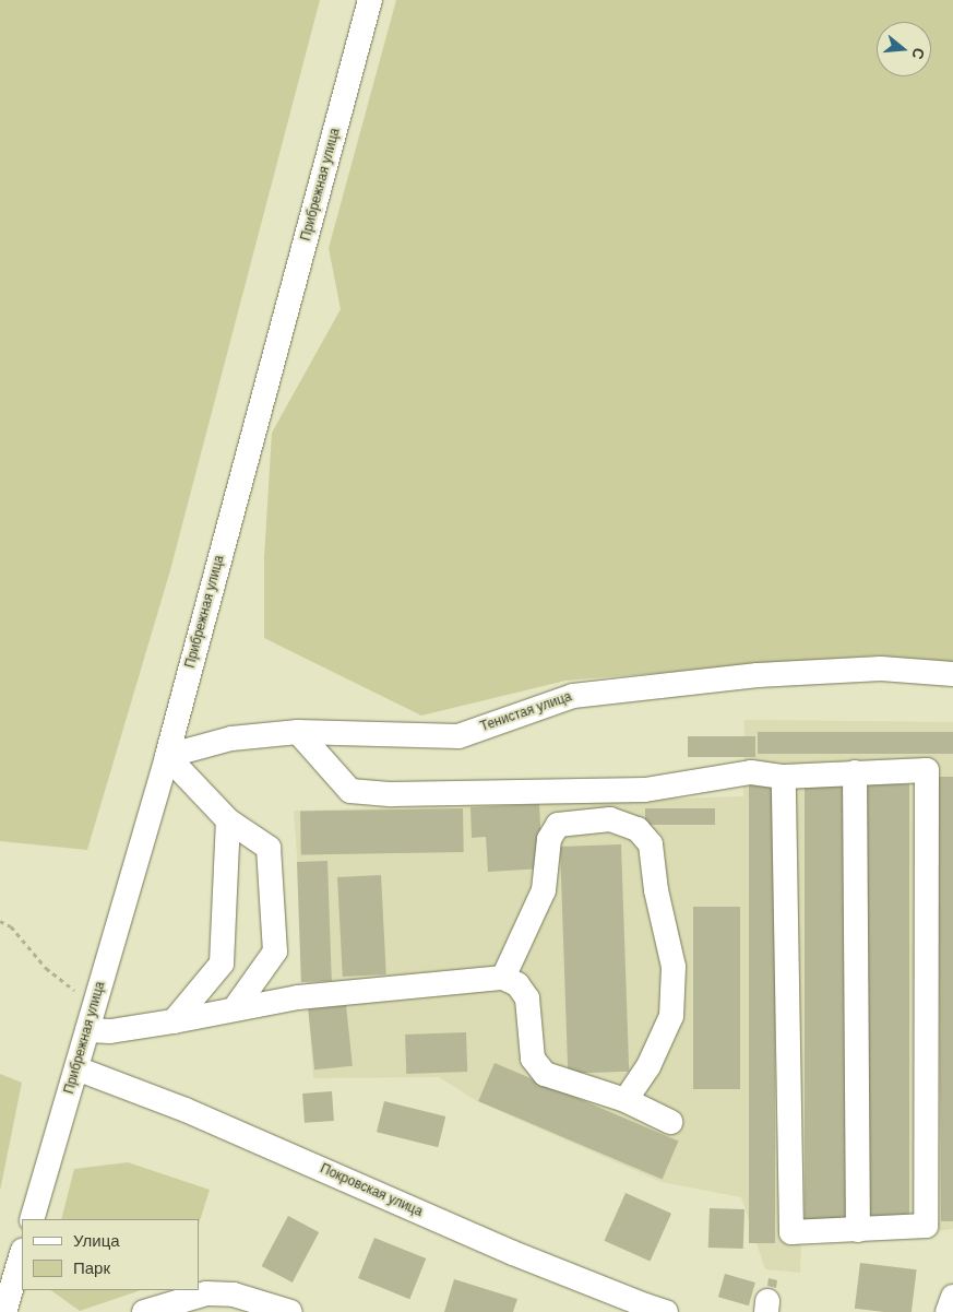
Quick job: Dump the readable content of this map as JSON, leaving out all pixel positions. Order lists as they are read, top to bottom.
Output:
{
  "streets": {
    "street": ["Прибрежная улица", "Тенистая улица", "Покровская улица"]
  },
  "crossings": [
    ["Прибрежная улица", "Тенистая улица"],
    ["Прибрежная улица", "Покровская улица"]
  ],
  "legend": ["Улица", "Парк"],
  "north": "right"
}
